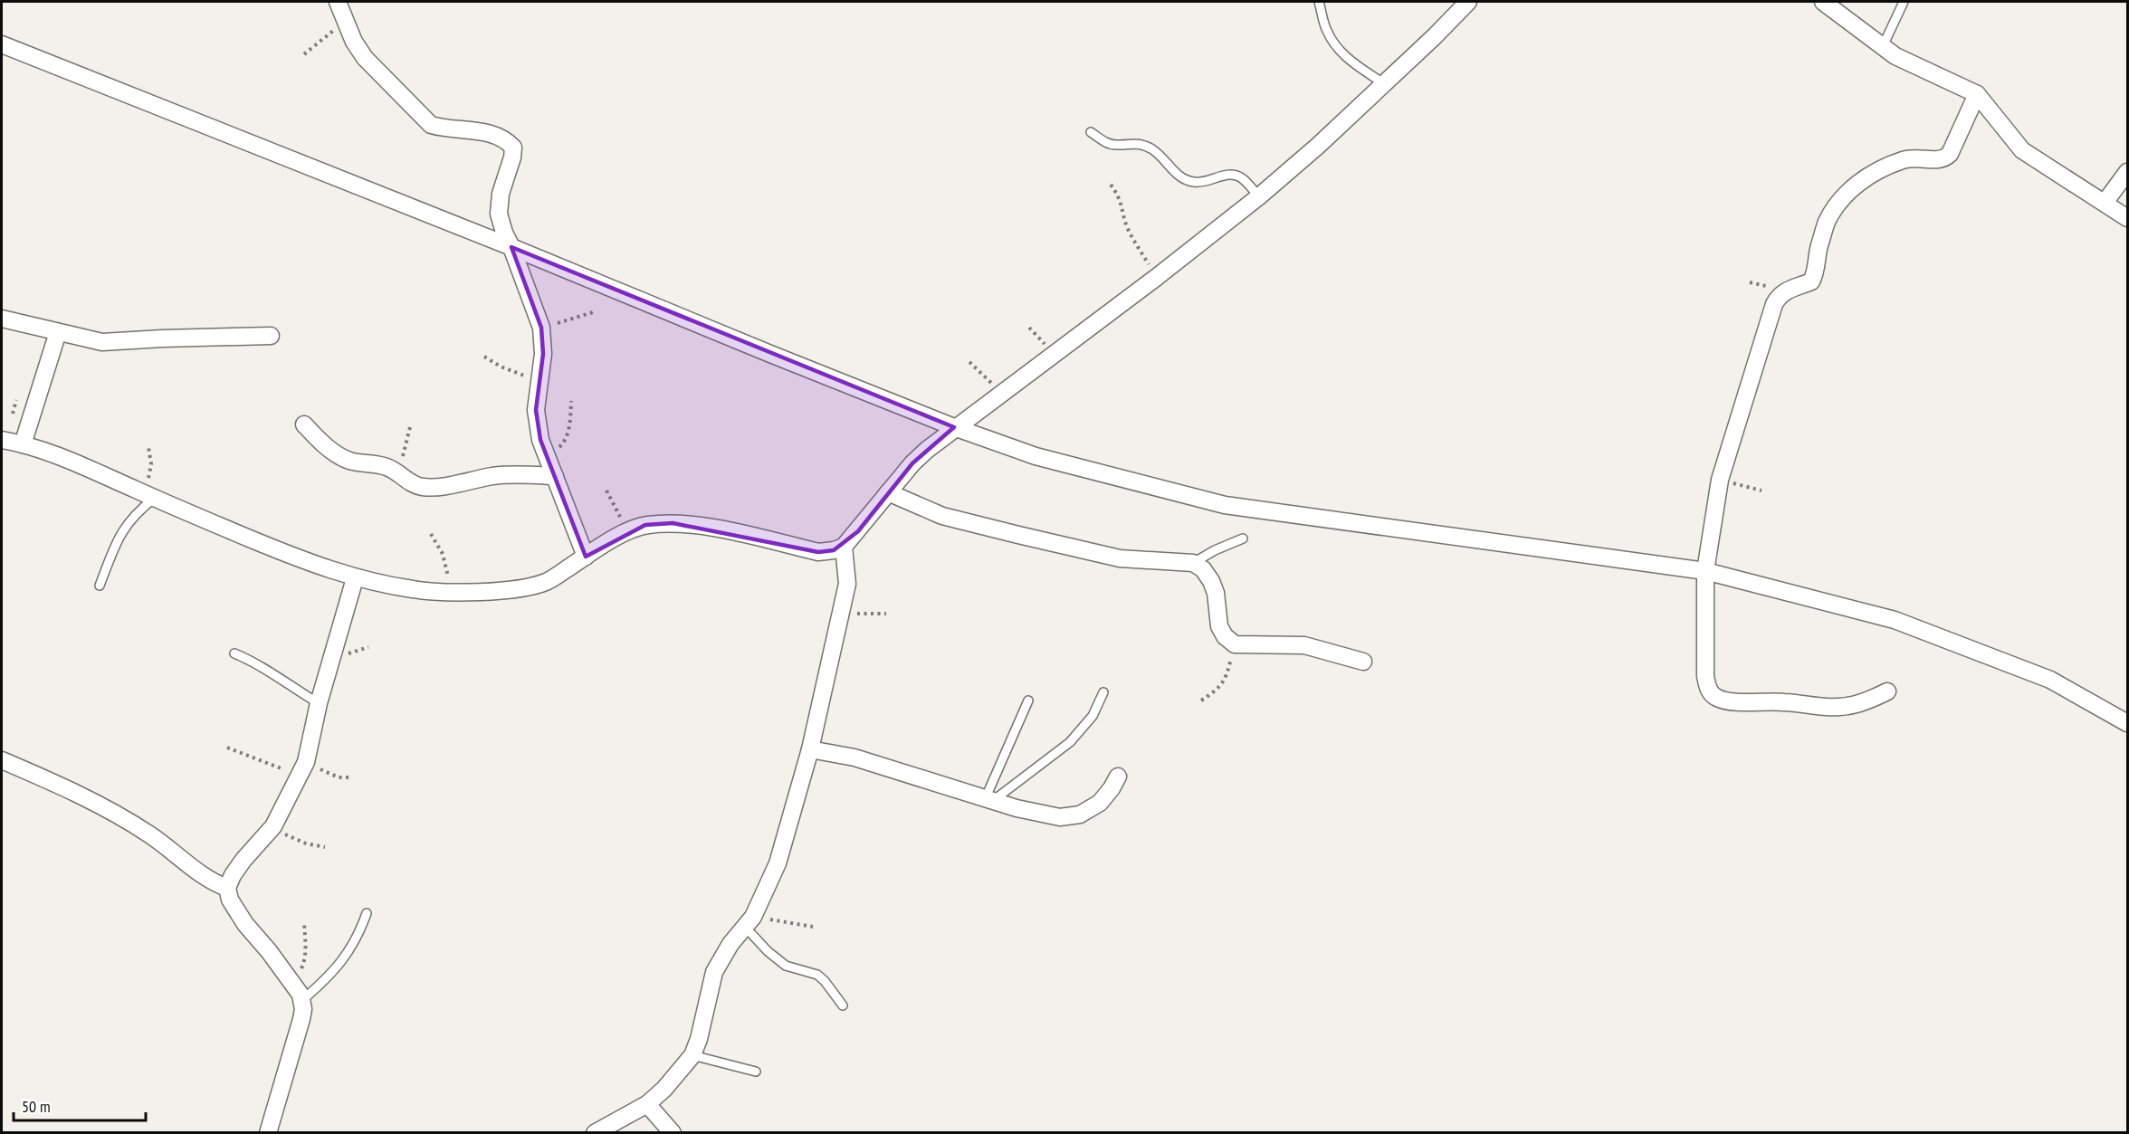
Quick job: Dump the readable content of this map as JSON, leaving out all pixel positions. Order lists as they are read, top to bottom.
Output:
{
  "scale_bar": "50 m"
}
